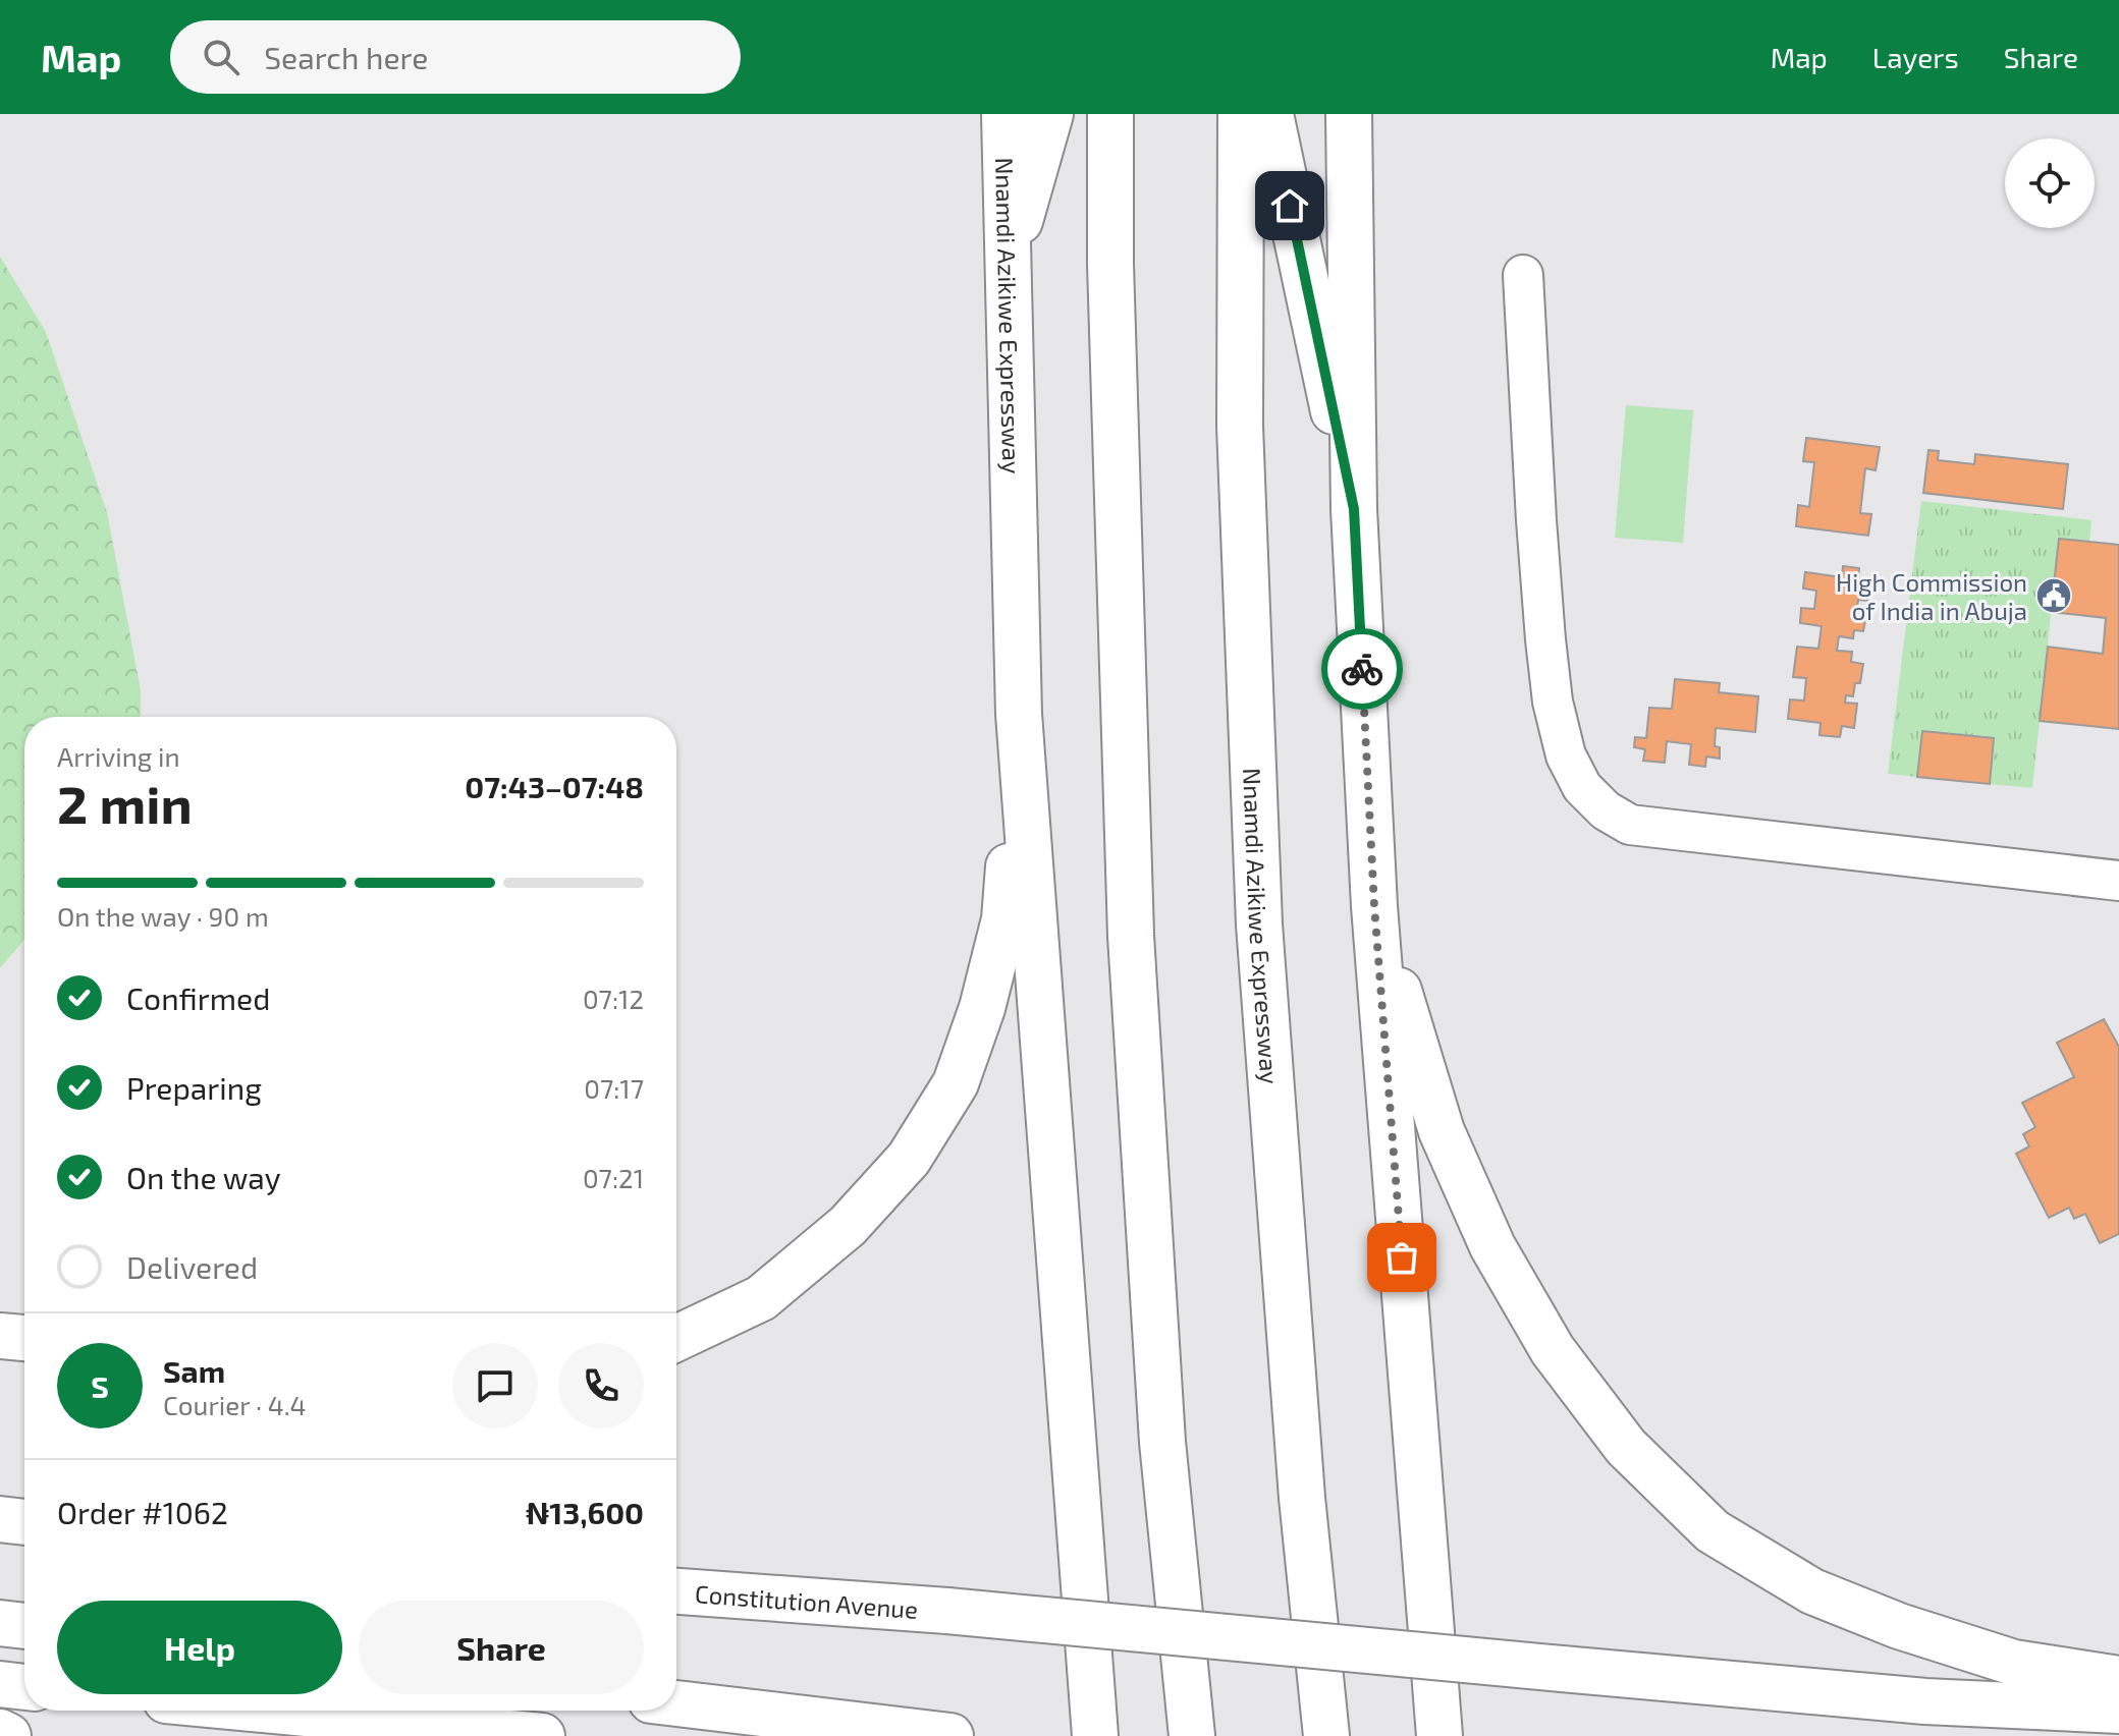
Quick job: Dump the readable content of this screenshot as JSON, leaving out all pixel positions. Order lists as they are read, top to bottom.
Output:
{
  "streets": {
    "highway": ["Nnamdi Azikiwe Expressway", "Constitution Avenue"]
  },
  "places": {
    "public building": ["High Commission of India in Abuja"]
  },
  "page": {
    "header": "Map",
    "search": "Search here",
    "nav": ["Map", "Layers", "Share"],
    "heading": ["2 min", "Arriving in", "07:43–07:48"],
    "panel": [
      "Sam",
      "Courier · 4.4",
      "Order #1062",
      "₦13,600"
    ],
    "bar": "On the way · 90 m",
    "list": [
      ["Confirmed", "07:12"],
      ["Preparing", "07:17"],
      ["On the way", "07:21"],
      "Delivered"
    ],
    "round": "S",
    "buttons": ["Help", "Share"]
  }
}
